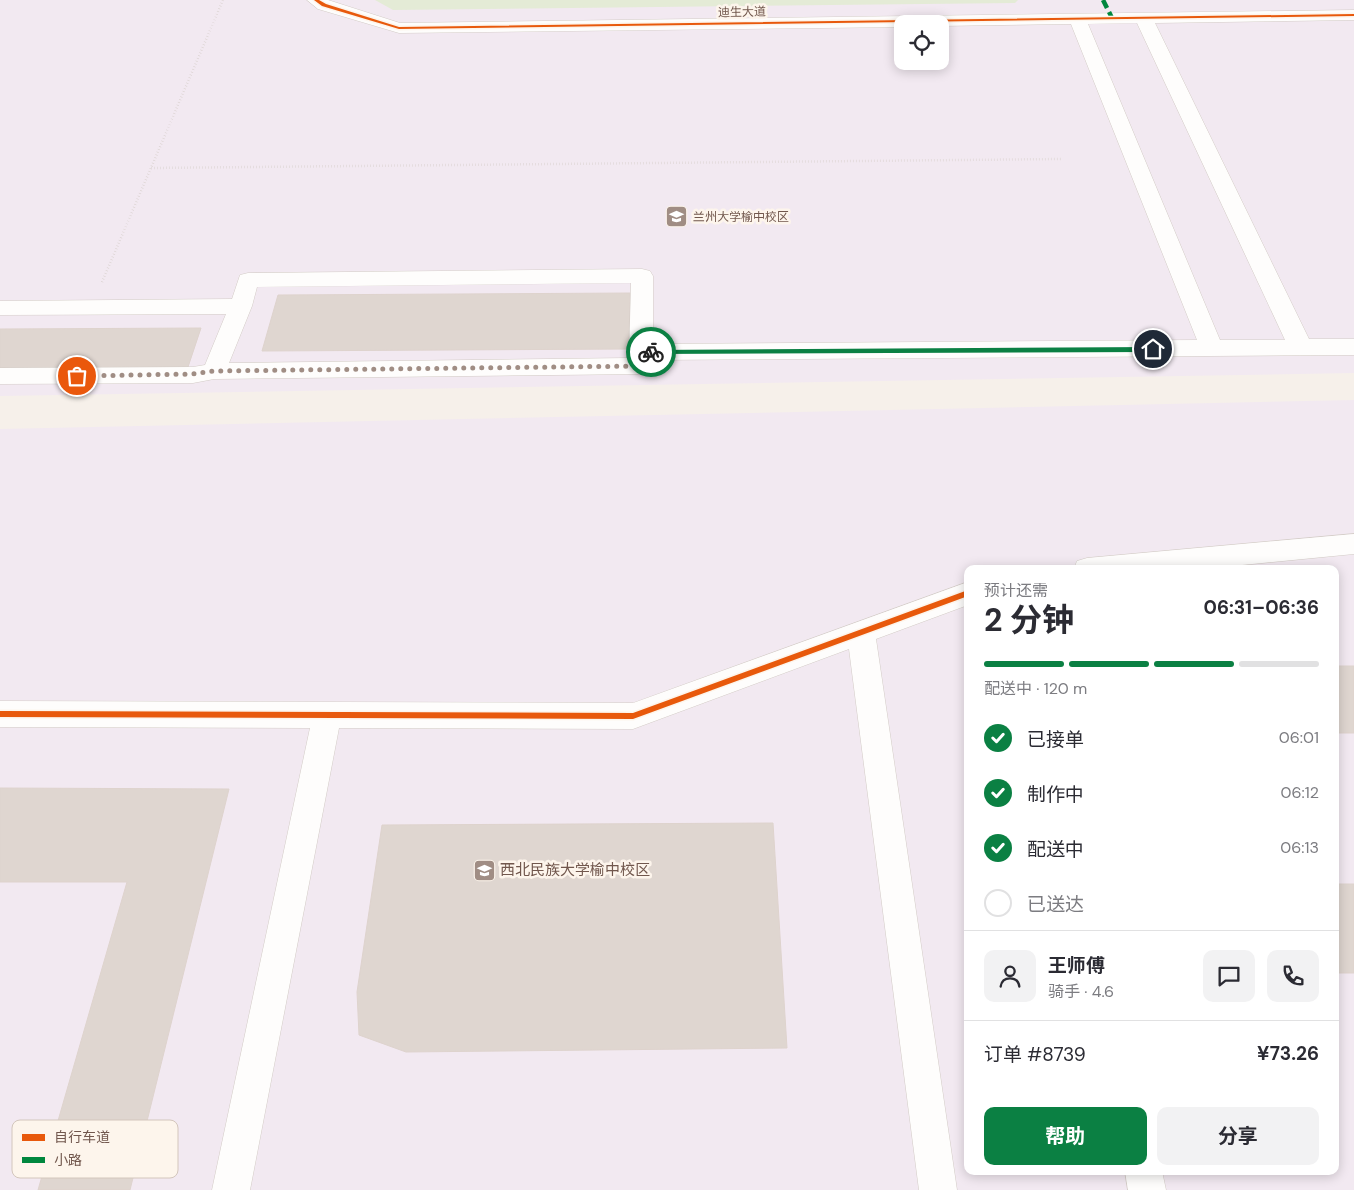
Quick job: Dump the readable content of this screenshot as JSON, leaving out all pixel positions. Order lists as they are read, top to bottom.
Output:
{
  "streets": {
    "street": ["迪生大道"]
  },
  "places": {
    "school or university": ["兰州大学榆中校区", "西北民族大学榆中校区"]
  },
  "legend": ["自行车道", "小路"],
  "page": {
    "heading": ["2 分钟", "预计还需", "06:31–06:36"],
    "panel": [
      "王师傅",
      "骑手 · 4.6",
      "订单 #8739",
      "¥73.26"
    ],
    "bar": "配送中 · 120 m",
    "list": [
      ["已接单", "06:01"],
      ["制作中", "06:12"],
      ["配送中", "06:13"],
      "已送达"
    ],
    "buttons": ["帮助", "分享"]
  }
}
